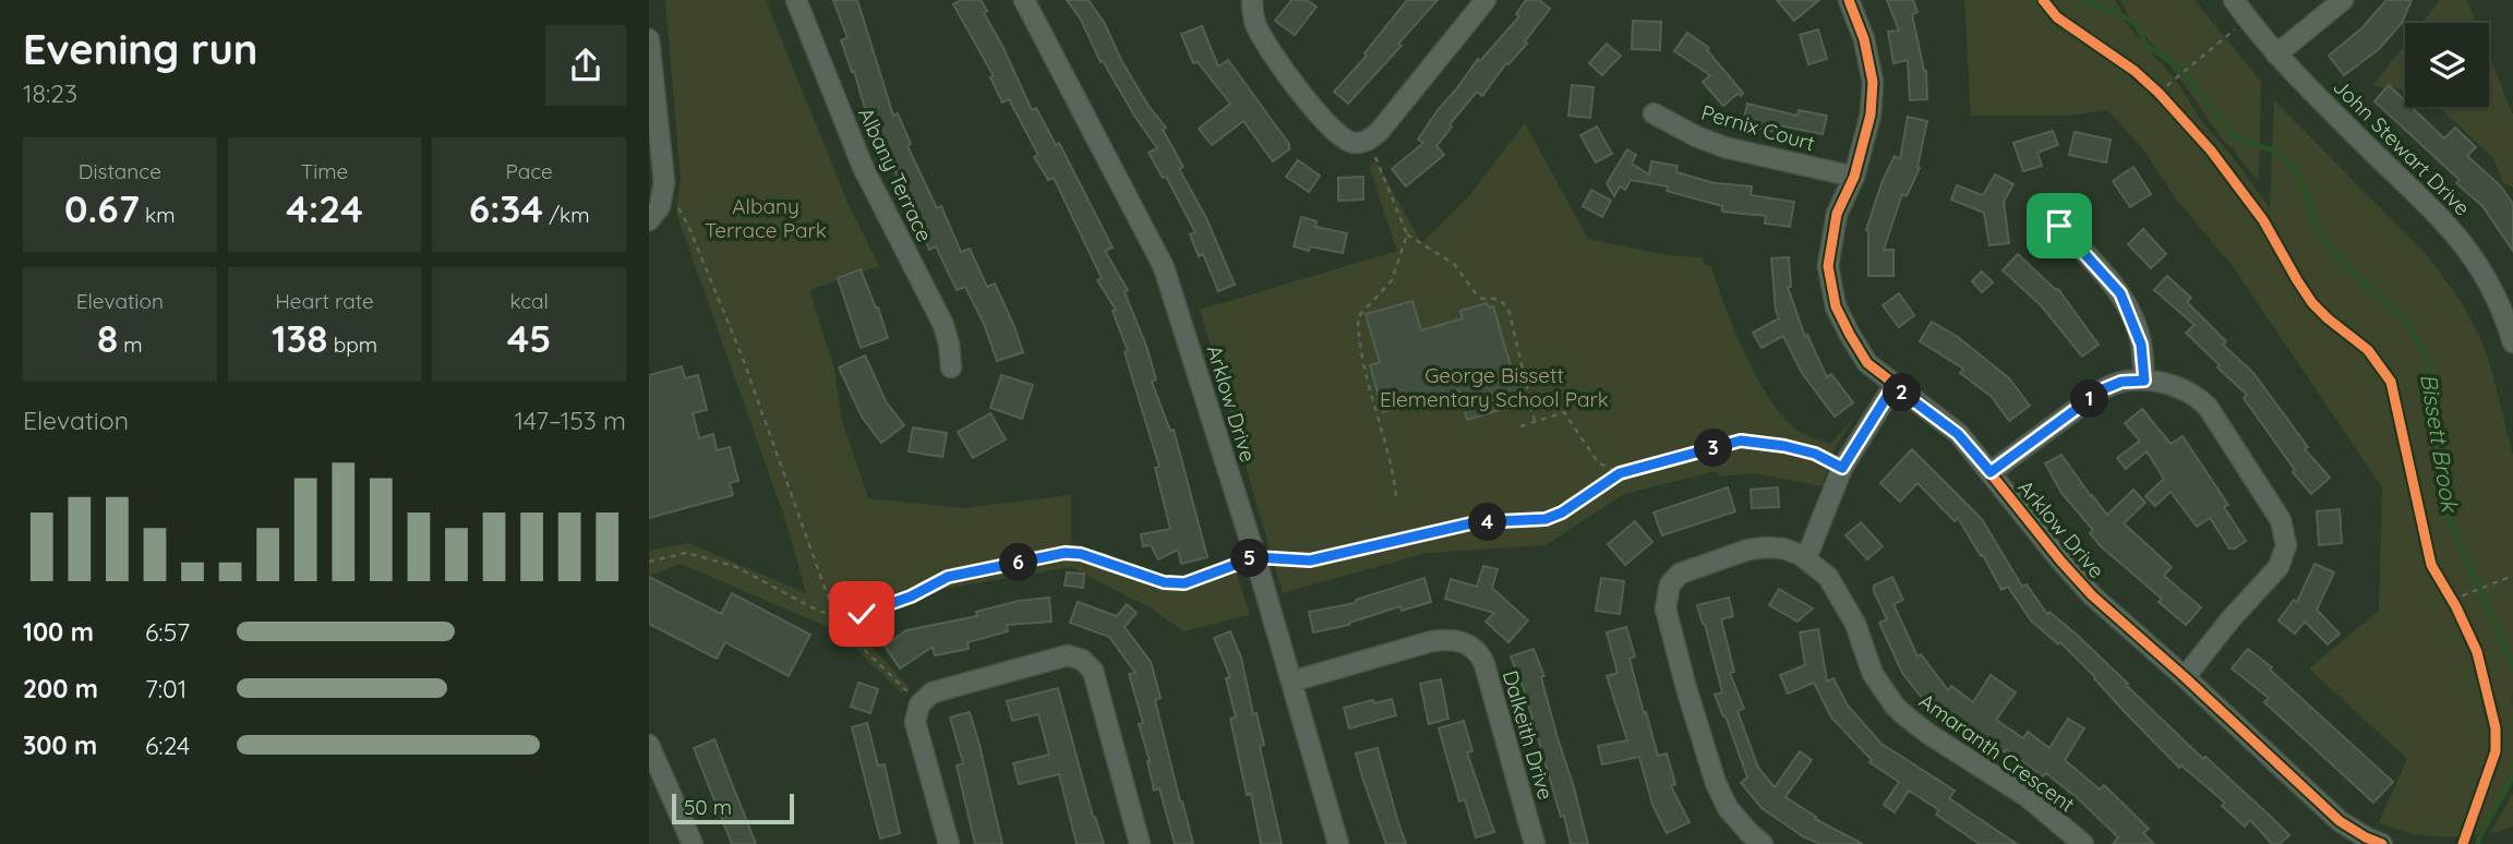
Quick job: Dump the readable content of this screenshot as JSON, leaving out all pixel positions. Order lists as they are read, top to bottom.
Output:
{
  "streets": {
    "street": [
      "Pernix Court",
      "John Stewart Drive",
      "Albany Terrace",
      "Arklow Drive",
      "Dalkeith Drive",
      "Amaranth Crescent"
    ]
  },
  "crossings": [
    ["Pernix Court", "Arklow Drive"],
    ["Arklow Drive", "Dalkeith Drive"]
  ],
  "water": ["Bissett Brook"],
  "parks": ["Albany Terrace Park", "George Bissett Elementary School Park"],
  "scale_bar": "50 m",
  "page": {
    "heading": ["Evening run", "18:23"],
    "stats": [
      ["Distance", "0.67 km"],
      ["Time", "4:24"],
      ["Pace", "6:34 /km"],
      ["Elevation", "8 m"],
      ["Heart rate", "138 bpm"],
      ["kcal", "45"]
    ],
    "pins": [
      "2",
      "1",
      "3",
      "4",
      "5",
      "6"
    ],
    "chart": ["Elevation", "147–153 m"],
    "list": [
      {
        "name": "100 m",
        "note": "6:57"
      },
      {
        "name": "200 m",
        "note": "7:01"
      },
      {
        "name": "300 m",
        "note": "6:24"
      }
    ],
    "scale": "50 m"
  }
}
